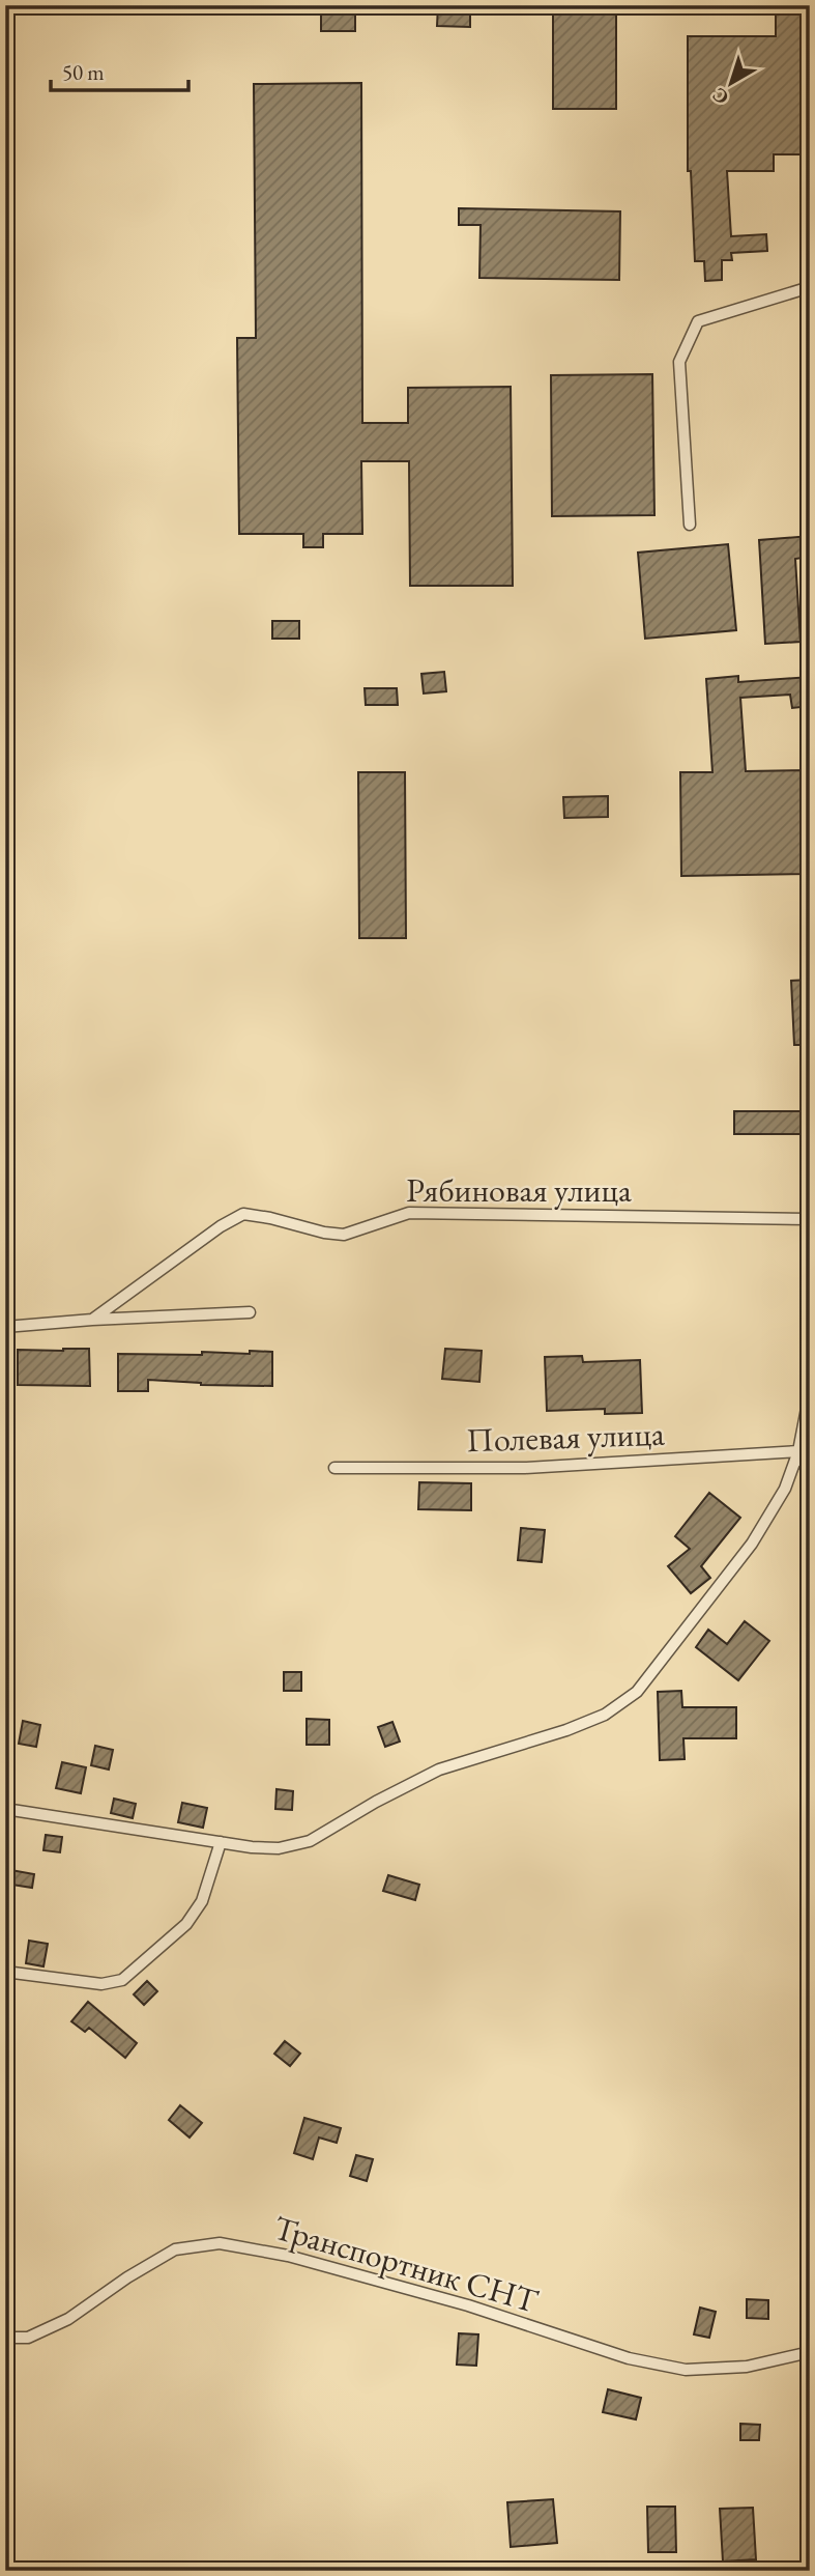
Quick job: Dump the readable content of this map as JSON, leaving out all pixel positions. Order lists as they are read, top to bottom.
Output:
{
  "streets": {
    "lane": ["Рябиновая улица", "Полевая улица", "Транспортник СНТ"]
  },
  "scale_bar": "50 m",
  "north": "bottom left"
}
